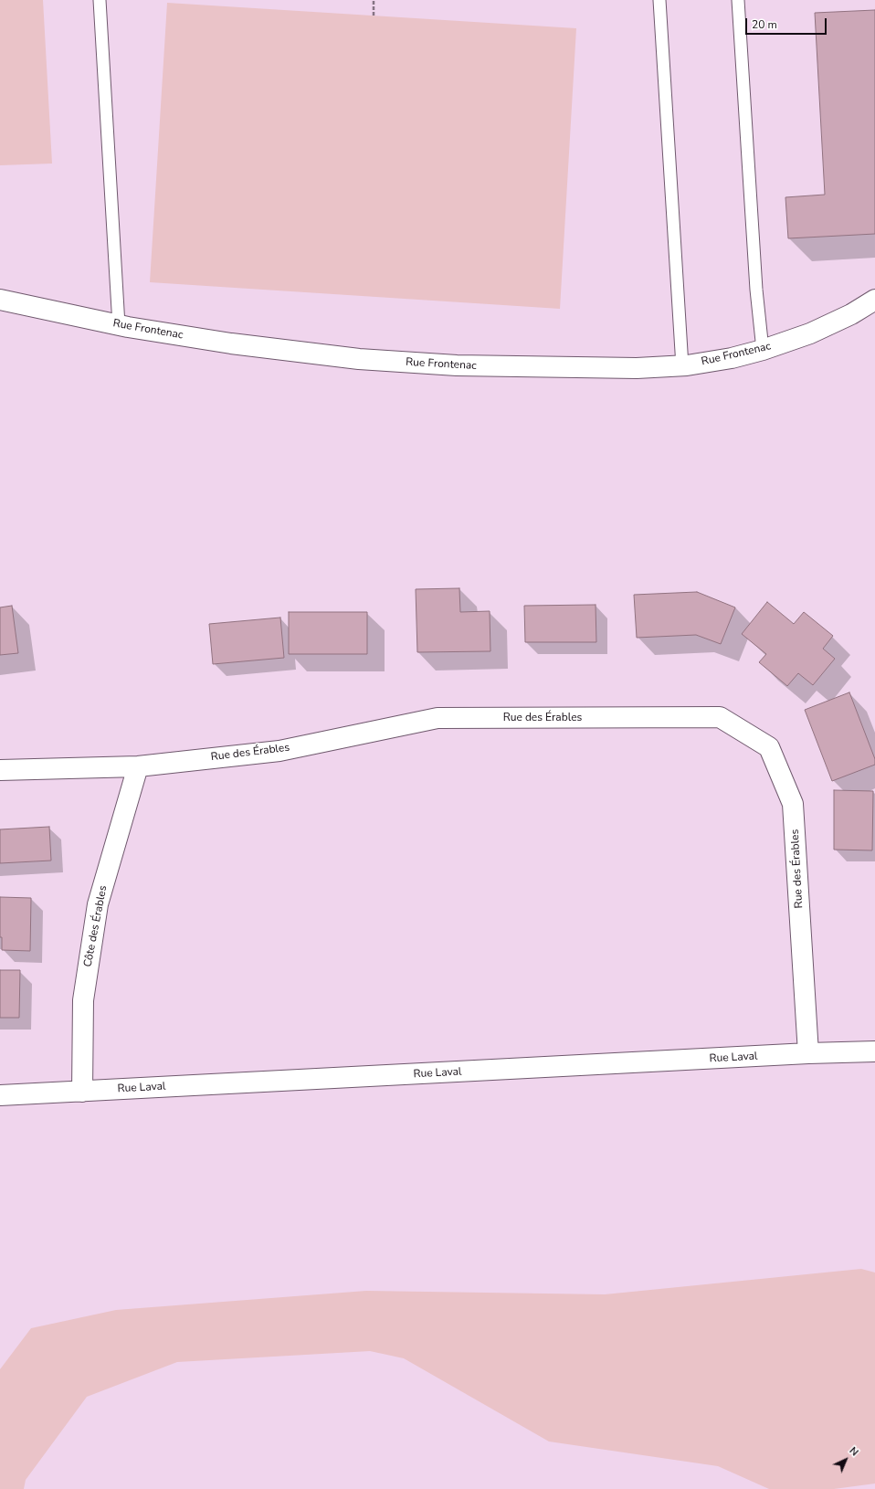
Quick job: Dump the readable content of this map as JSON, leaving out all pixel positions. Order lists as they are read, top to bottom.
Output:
{
  "streets": {
    "street": [
      "Rue Frontenac",
      "Rue des Érables",
      "Côte des Érables",
      "Rue Laval"
    ]
  },
  "crossings": [
    ["Rue des Érables", "Côte des Érables"],
    ["Rue des Érables", "Rue Laval"],
    ["Côte des Érables", "Rue Laval"]
  ],
  "scale_bar": "20 m",
  "north": "top right"
}
